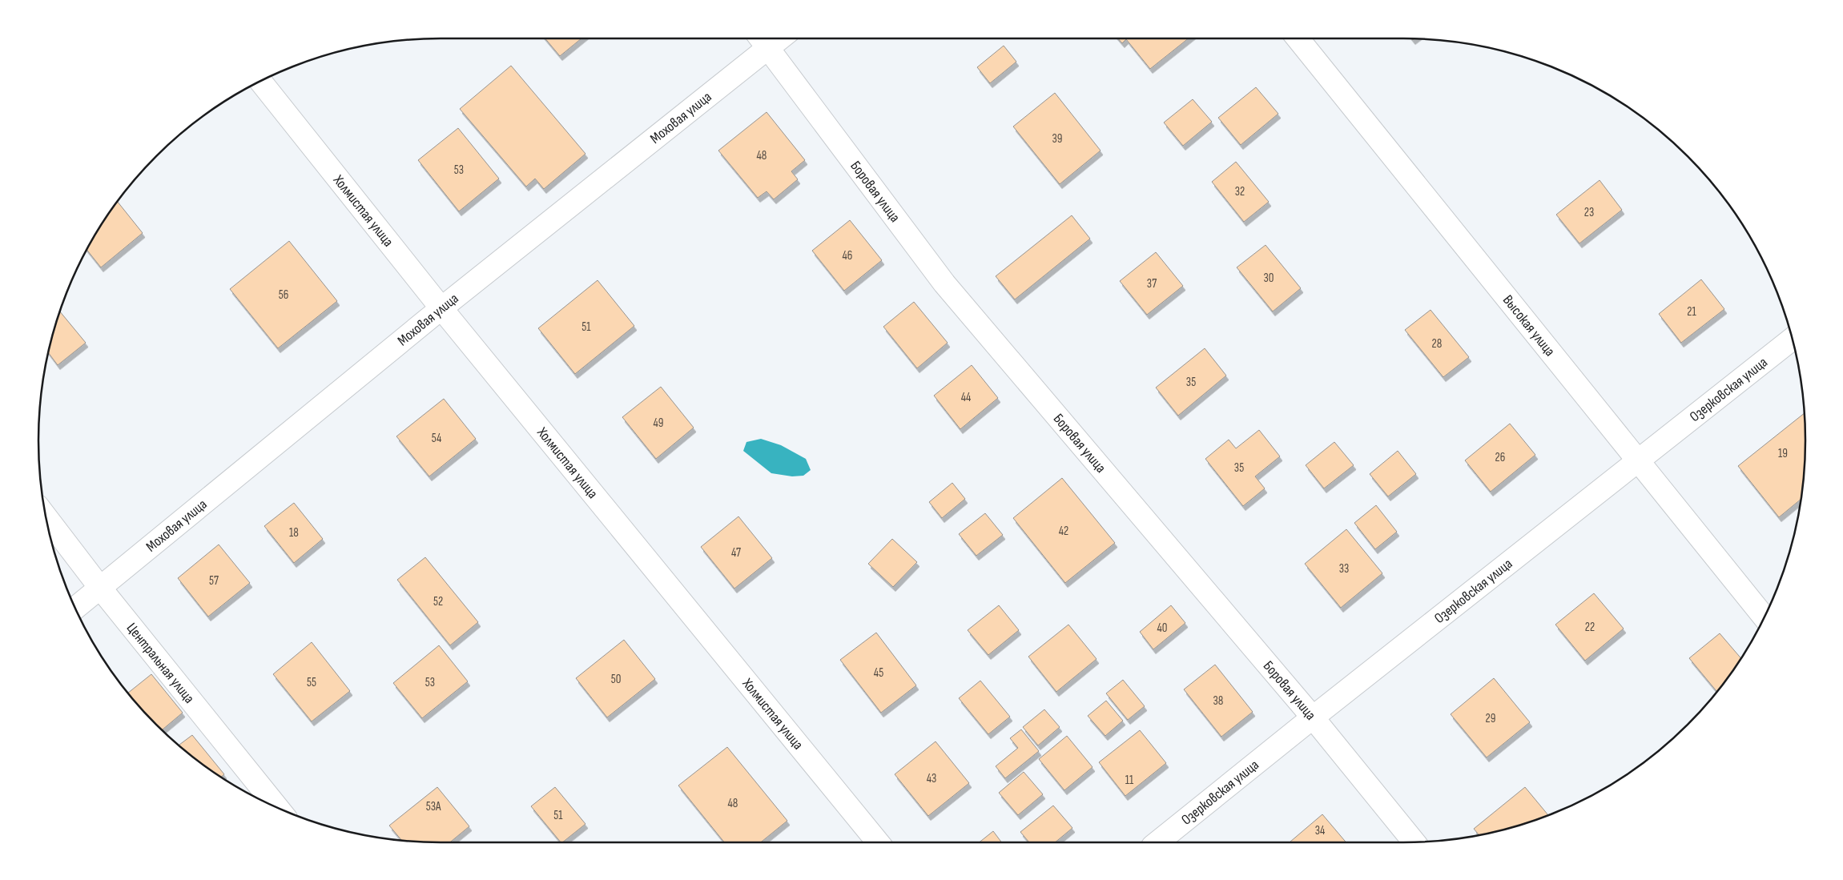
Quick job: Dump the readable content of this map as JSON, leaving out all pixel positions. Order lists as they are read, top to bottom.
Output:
{
  "streets": {
    "street": [
      "Моховая улица",
      "Боровая улица",
      "Холмистая улица",
      "Высокая улица",
      "Озерковская улица",
      "Центральная улица"
    ]
  },
  "crossings": [
    ["Моховая улица", "Боровая улица"],
    ["Моховая улица", "Холмистая улица"],
    ["Моховая улица", "Центральная улица"],
    ["Боровая улица", "Озерковская улица"],
    ["Высокая улица", "Озерковская улица"]
  ],
  "house_numbers": [
    "39",
    "48",
    "53",
    "32",
    "23",
    "46",
    "30",
    "37",
    "56",
    "21",
    "51",
    "28",
    "35",
    "44",
    "49",
    "54",
    "19",
    "26",
    "35",
    "42",
    "18",
    "47",
    "33",
    "57",
    "52",
    "22",
    "40",
    "45",
    "50",
    "55",
    "53",
    "38",
    "29",
    "43",
    "11",
    "48",
    "53А",
    "51",
    "34"
  ]
}
